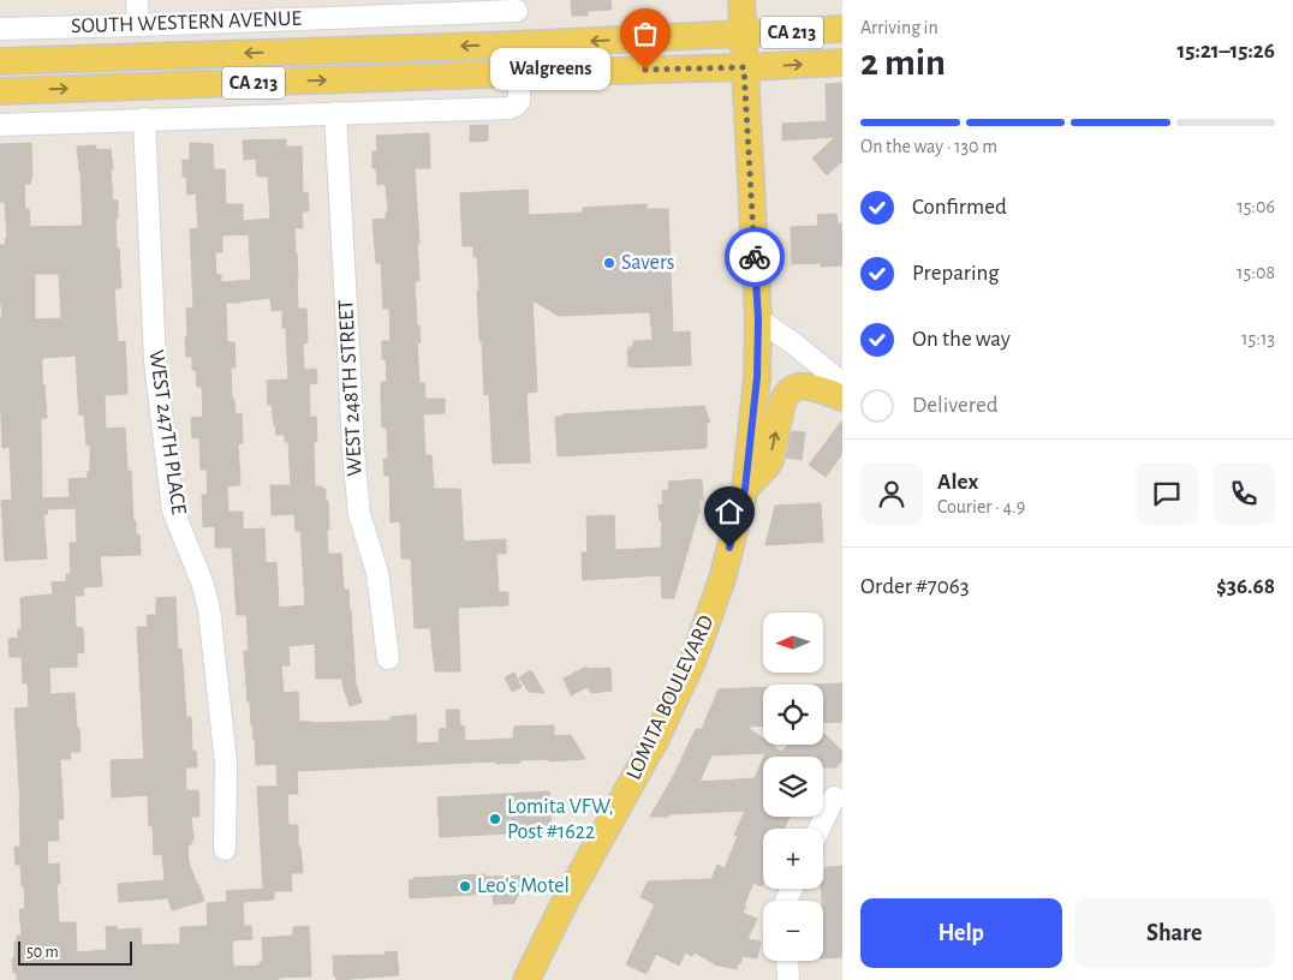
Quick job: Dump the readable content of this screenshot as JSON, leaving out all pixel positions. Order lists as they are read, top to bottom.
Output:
{
  "streets": {
    "main road": ["SOUTH WESTERN AVENUE", "CA 213", "LOMITA BOULEVARD"],
    "street": ["WEST 248TH STREET", "WEST 247TH PLACE"]
  },
  "crossings": [
    ["SOUTH WESTERN AVENUE", "LOMITA BOULEVARD"],
    ["CA 213", "LOMITA BOULEVARD"]
  ],
  "places": [
    "Walgreens",
    "Savers",
    "Lomita VFW, Post #1622",
    "Leo's Motel"
  ],
  "scale_bar": "50 m",
  "north": "left",
  "page": {
    "heading": ["2 min", "Arriving in", "15:21–15:26"],
    "panel": [
      "Alex",
      "Courier · 4.9",
      "Order #7063",
      "$36.68"
    ],
    "bubble": "Walgreens",
    "bar": "On the way · 130 m",
    "list": [
      ["Confirmed", "15:06"],
      ["Preparing", "15:08"],
      ["On the way", "15:13"],
      "Delivered"
    ],
    "map_buttons": ["+", "−"],
    "buttons": ["Help", "Share"],
    "scale": "50 m"
  }
}
